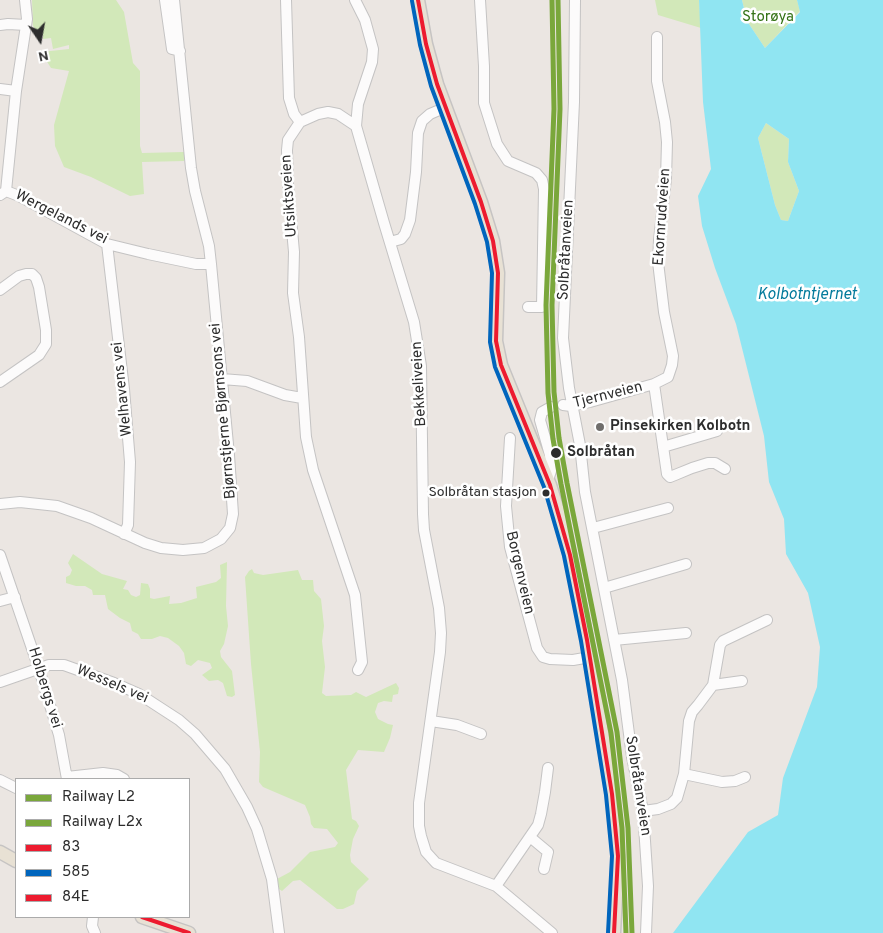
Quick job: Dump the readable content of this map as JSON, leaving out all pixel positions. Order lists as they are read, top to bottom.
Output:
{
  "streets": {
    "street": [
      "Utsiktsveien",
      "Ekornrudveien",
      "Wergelands vei",
      "Solbråtanveien",
      "Bekkeliveien",
      "Welhavens vei",
      "Tjernveien",
      "Bjørnstjerne Bjørnsons vei",
      "Borgenveien",
      "Wessels vei",
      "Holbergs vei"
    ]
  },
  "crossings": [
    ["Ekornrudveien", "Tjernveien"],
    ["Wergelands vei", "Welhavens vei"],
    ["Wergelands vei", "Bjørnstjerne Bjørnsons vei"],
    ["Solbråtanveien", "Tjernveien"],
    ["Welhavens vei", "Bjørnstjerne Bjørnsons vei"],
    ["Wessels vei", "Holbergs vei"]
  ],
  "water": ["Kolbotntjernet"],
  "parks": ["Storøya"],
  "places": ["Pinsekirken Kolbotn", "Solbråtan", "Solbråtan stasjon"],
  "lines": [
    "rail line L2",
    "rail line L2x",
    "transit line 83",
    "transit line 585",
    "transit line 84E"
  ],
  "legend": [
    "Railway L2",
    "Railway L2x",
    "83",
    "585",
    "84E"
  ],
  "north": "bottom"
}
